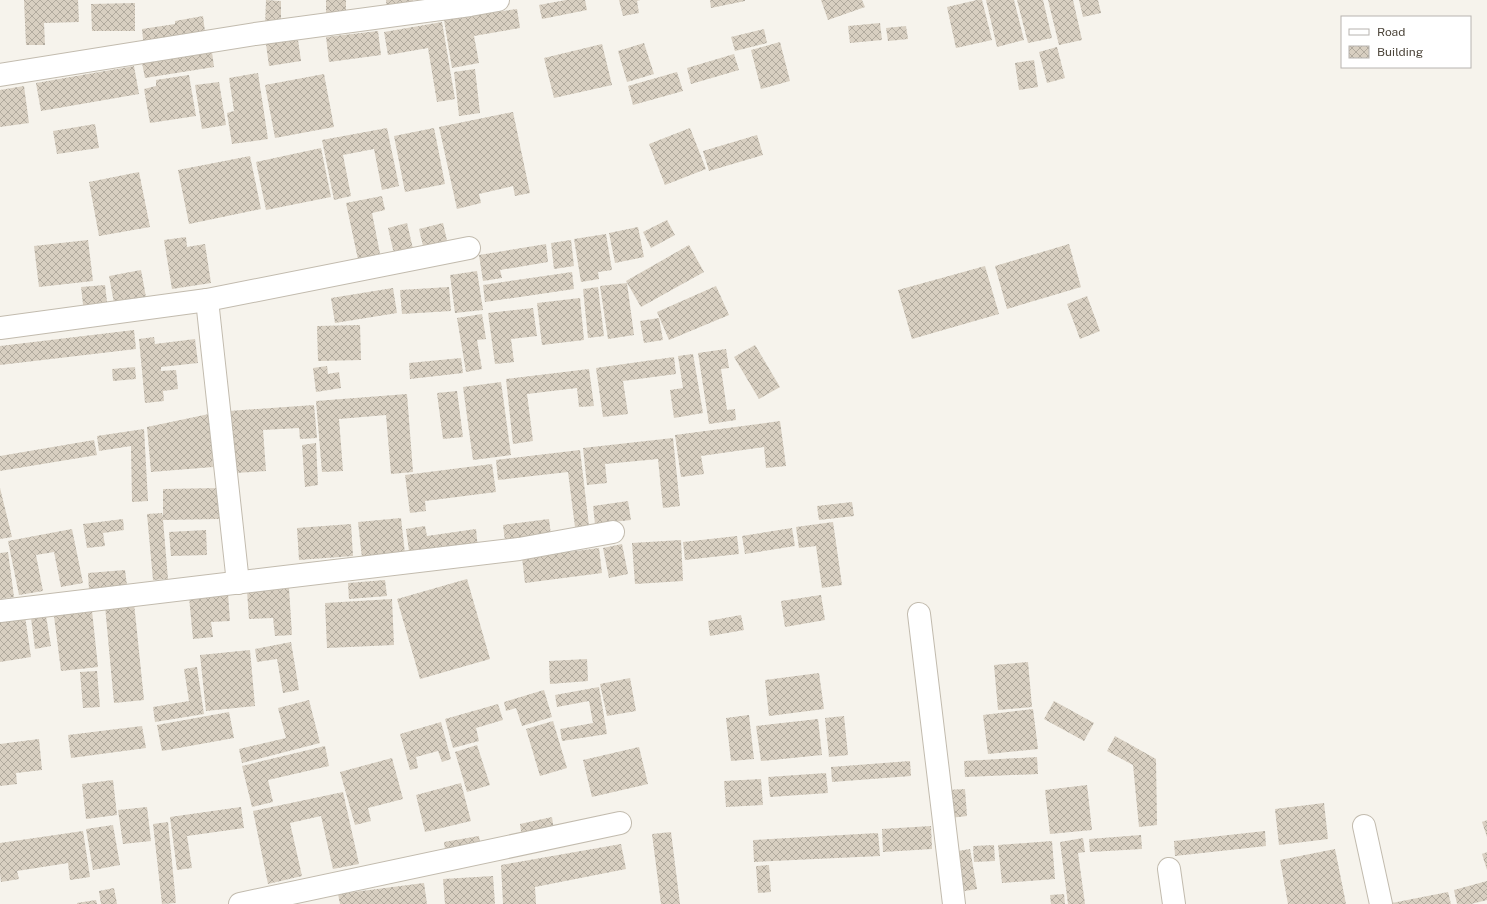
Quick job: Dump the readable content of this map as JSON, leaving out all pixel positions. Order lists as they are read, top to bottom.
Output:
{
  "legend": ["Road", "Building"]
}
